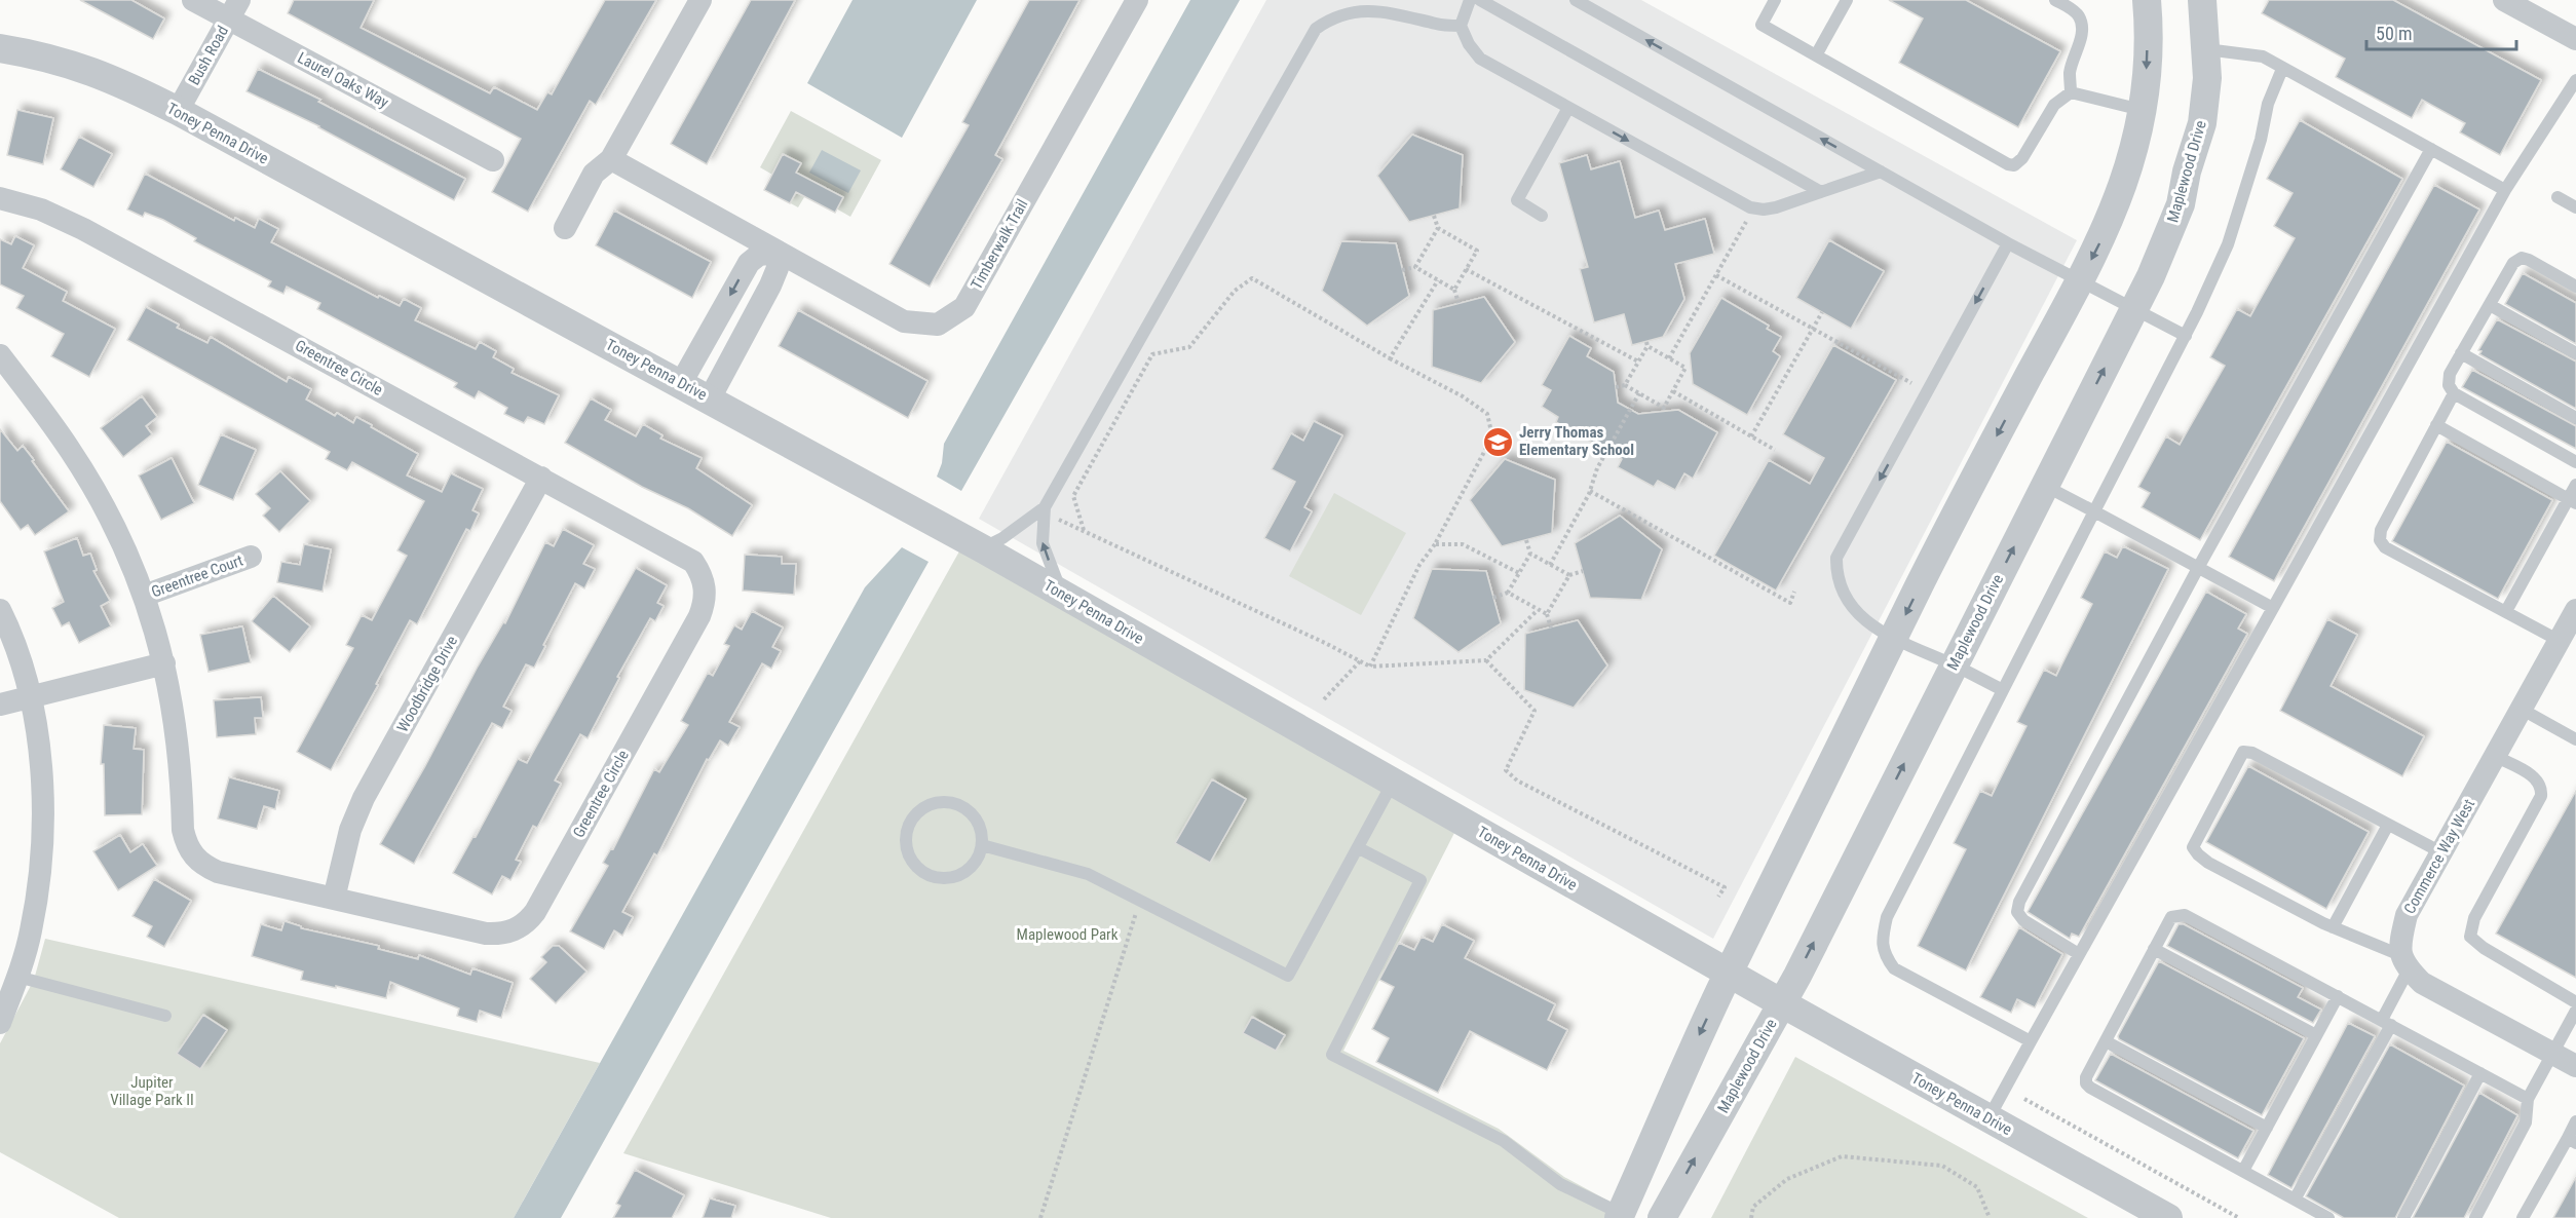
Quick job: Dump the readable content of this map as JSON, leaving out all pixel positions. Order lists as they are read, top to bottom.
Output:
{
  "streets": {
    "street": [
      "Bush Road",
      "Laurel Oaks Way",
      "Toney Penna Drive",
      "Maplewood Drive",
      "Timberwalk Trail",
      "Greentree Circle",
      "Greentree Court",
      "Woodbridge Drive",
      "Commerce Way West"
    ]
  },
  "crossings": [
    ["Bush Road", "Laurel Oaks Way"],
    ["Bush Road", "Toney Penna Drive"],
    ["Toney Penna Drive", "Maplewood Drive"],
    ["Greentree Circle", "Greentree Court"],
    ["Greentree Circle", "Woodbridge Drive"]
  ],
  "parks": ["Maplewood Park", "Jupiter Village Park II"],
  "places": {
    "school or university": ["Jerry Thomas Elementary School"]
  },
  "scale_bar": "50 m"
}
